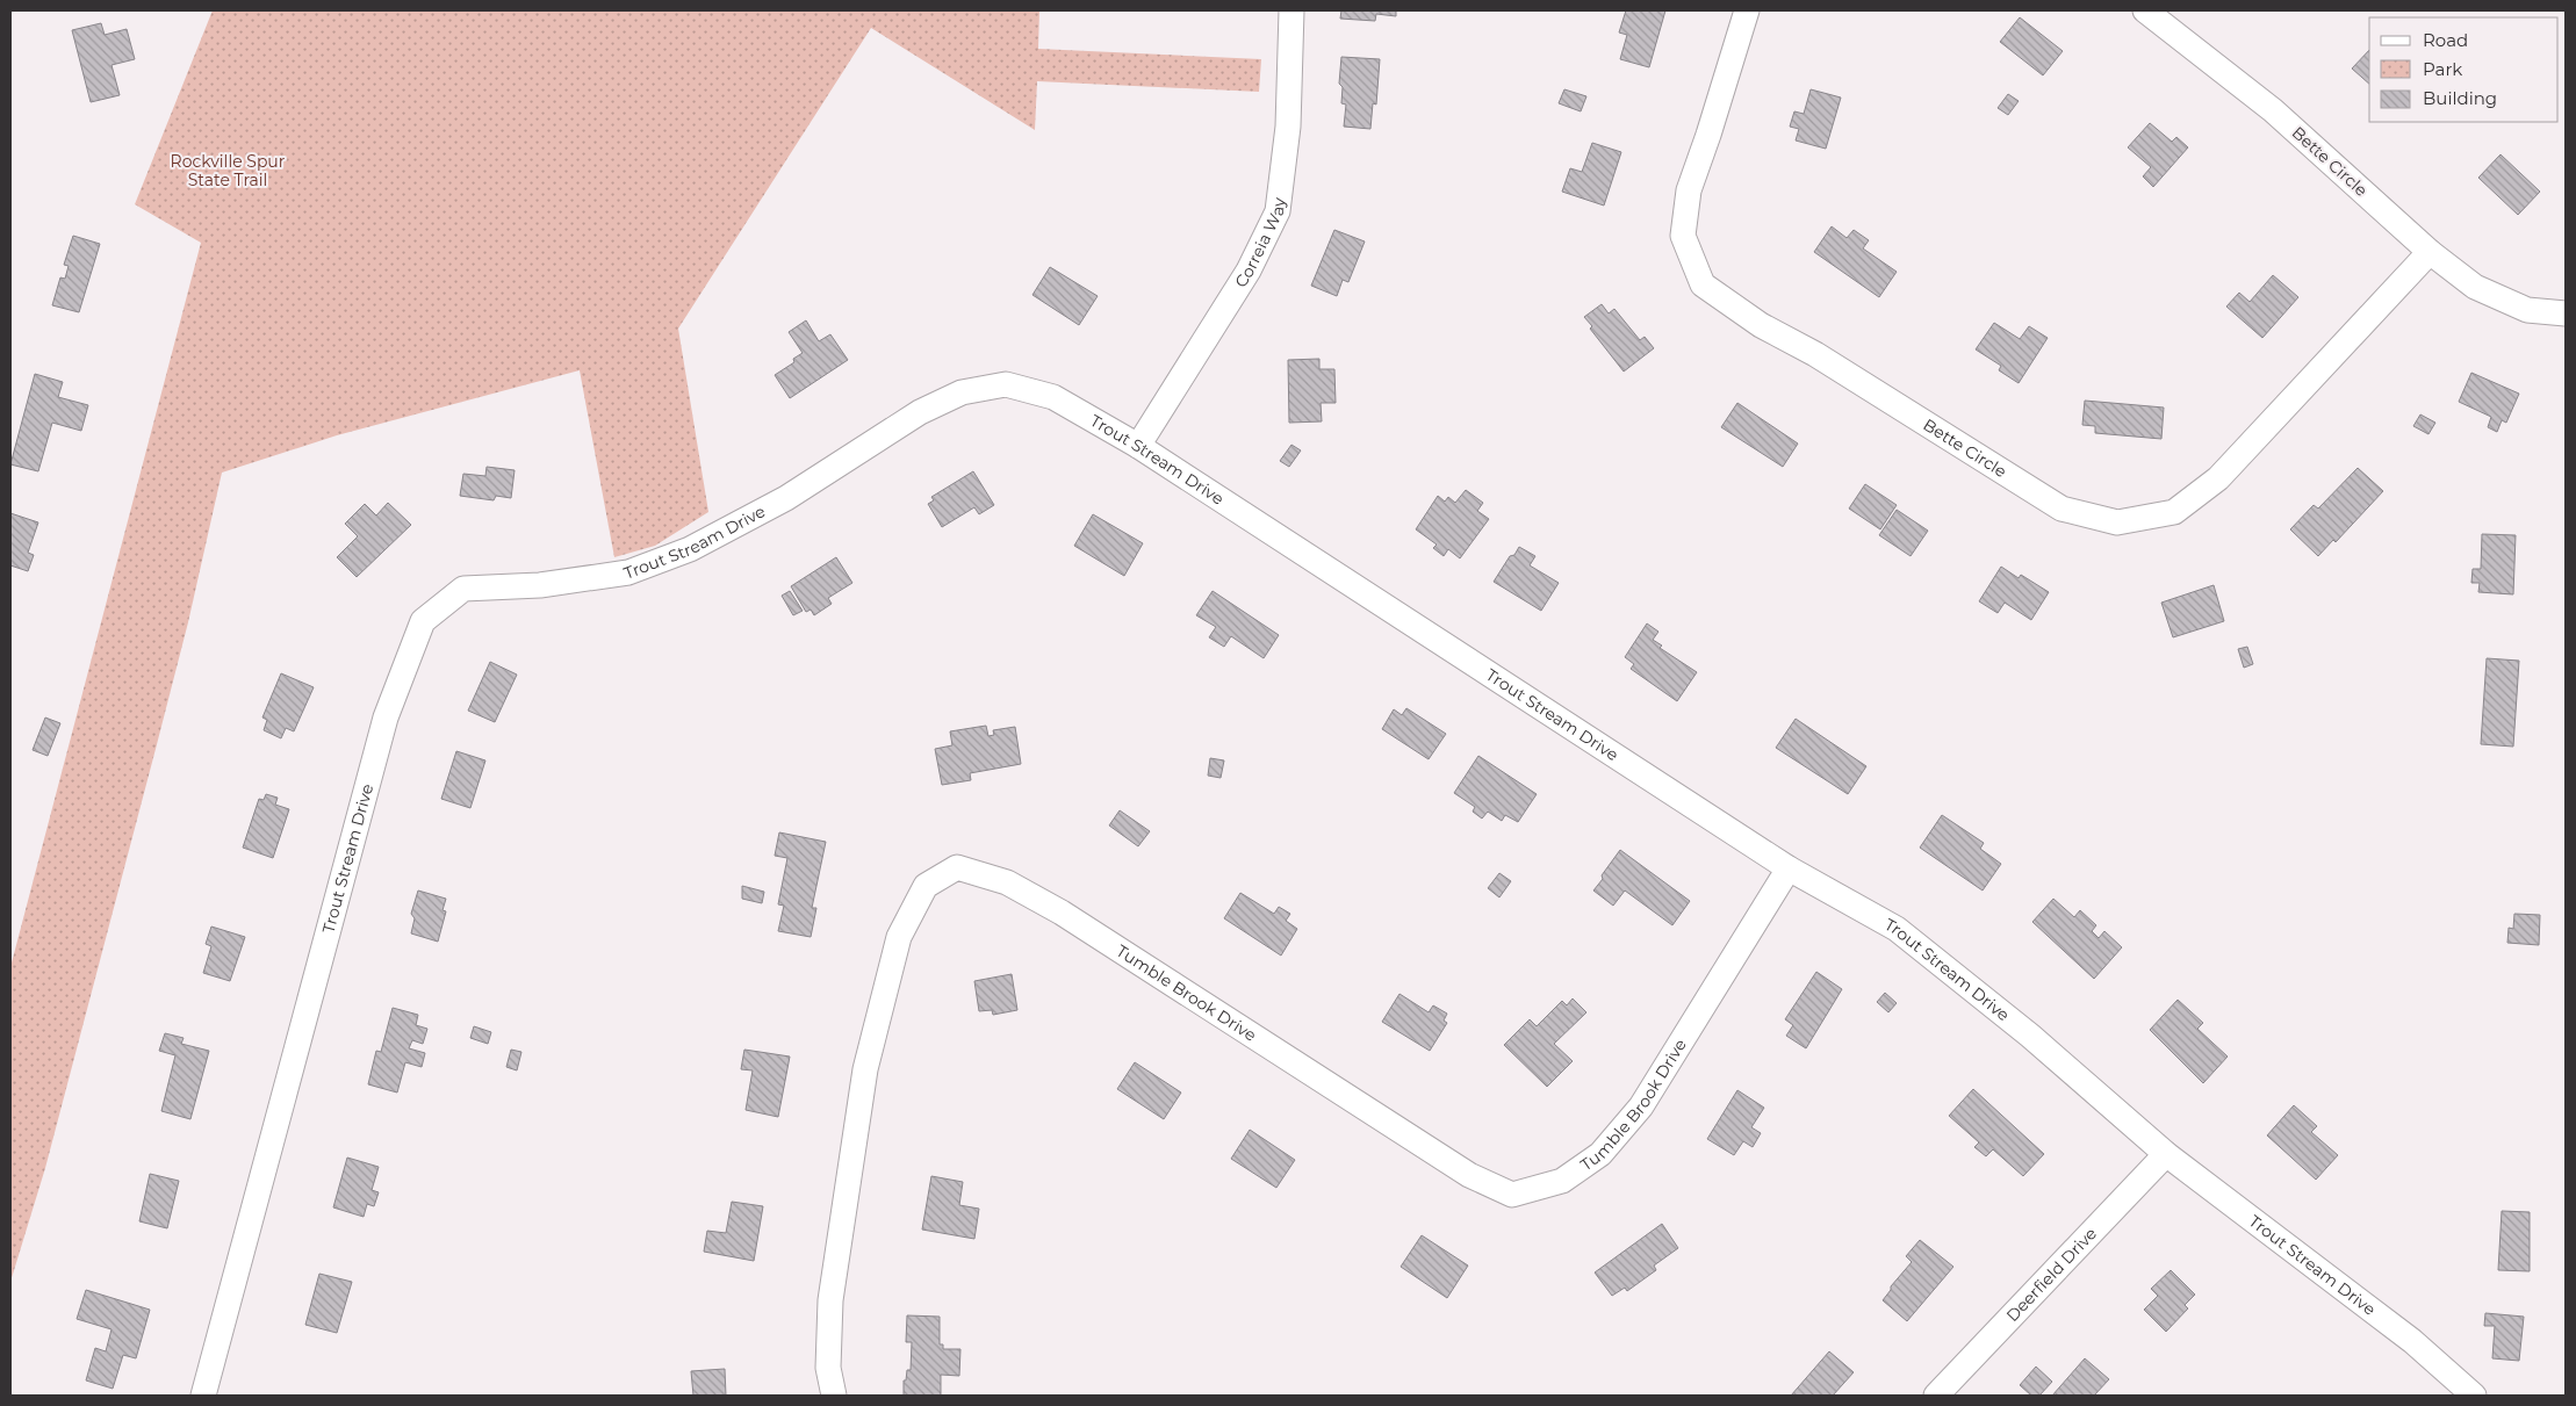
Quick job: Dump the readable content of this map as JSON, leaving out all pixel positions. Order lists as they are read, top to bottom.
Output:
{
  "streets": {
    "street": [
      "Bette Circle",
      "Correia Way",
      "Trout Stream Drive",
      "Tumble Brook Drive",
      "Deerfield Drive"
    ]
  },
  "crossings": [
    ["Correia Way", "Trout Stream Drive"],
    ["Trout Stream Drive", "Tumble Brook Drive"],
    ["Trout Stream Drive", "Deerfield Drive"]
  ],
  "parks": ["Rockville Spur State Trail"],
  "legend": ["Road", "Park", "Building"]
}
